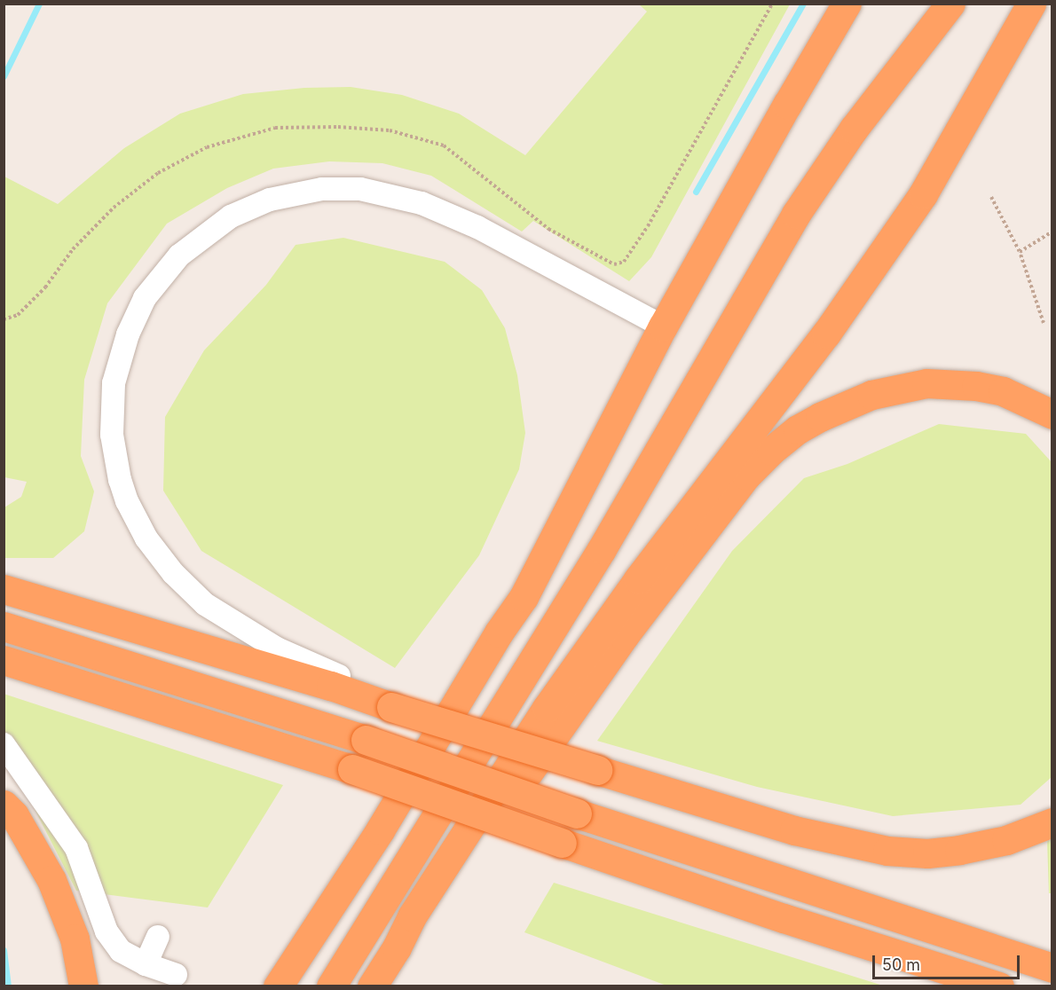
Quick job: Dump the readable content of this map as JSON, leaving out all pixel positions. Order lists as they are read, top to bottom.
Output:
{
  "scale_bar": "50 m"
}
